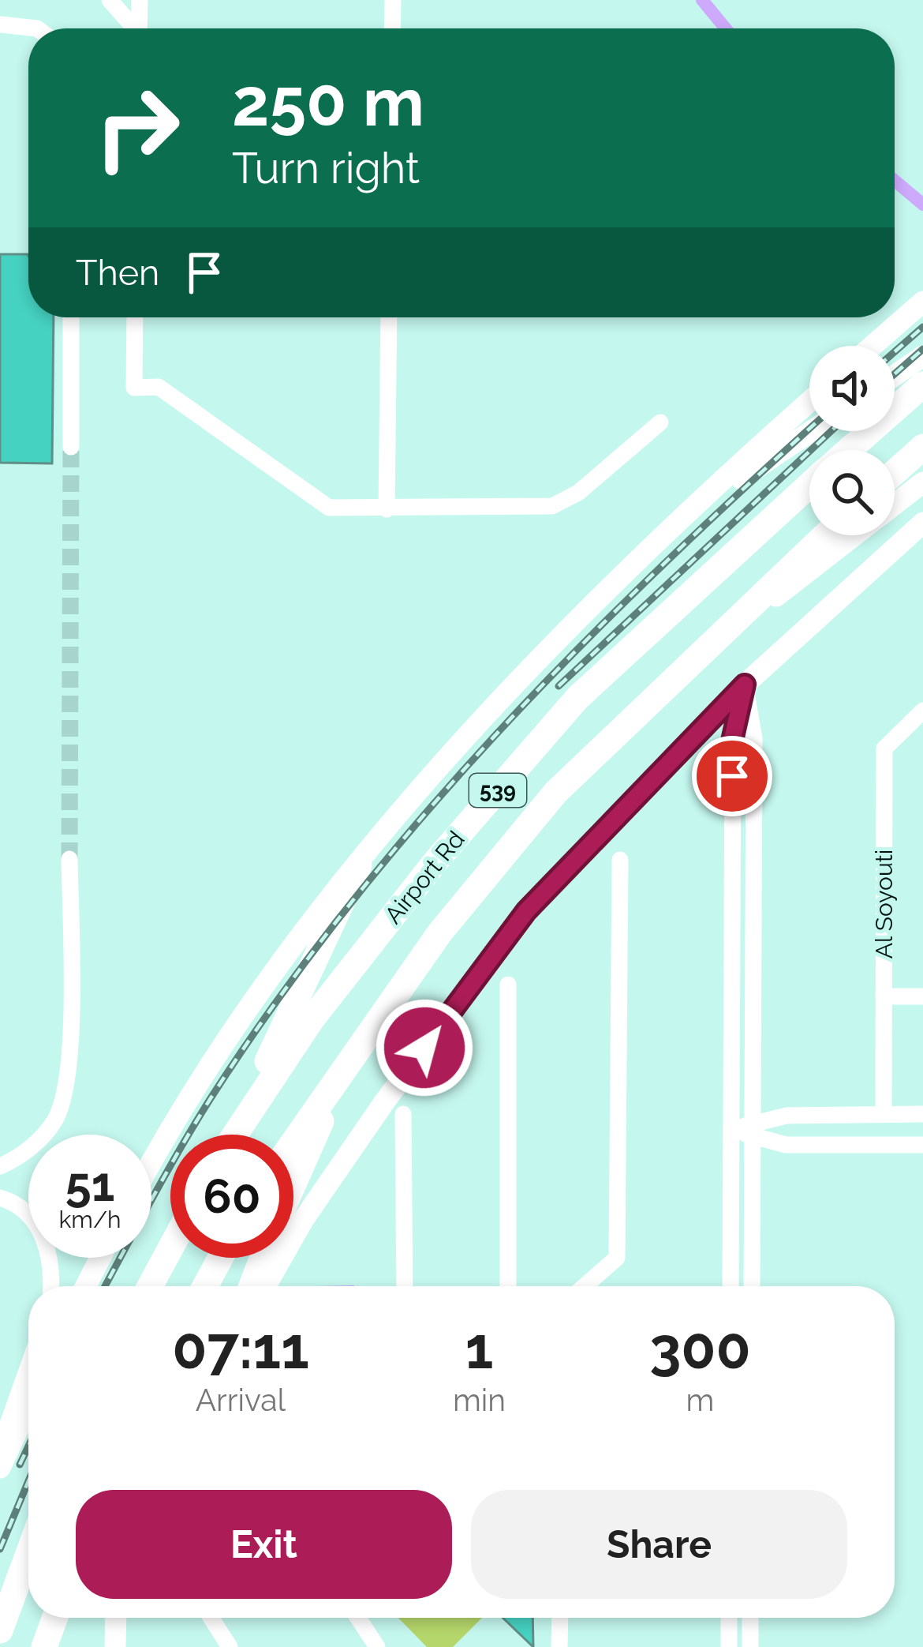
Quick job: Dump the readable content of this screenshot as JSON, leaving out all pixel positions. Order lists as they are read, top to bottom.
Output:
{
  "streets": {
    "highway": ["539", "Airport Rd"],
    "street": ["Al Soyouti"]
  },
  "page": {
    "turn": ["250 m", "Turn right"],
    "then": "Then",
    "speed": "51 km/h",
    "limit": "60",
    "eta": [
      "07:11",
      "Arrival",
      "1",
      "min",
      "300",
      "m"
    ],
    "buttons": ["Exit", "Share"]
  }
}
